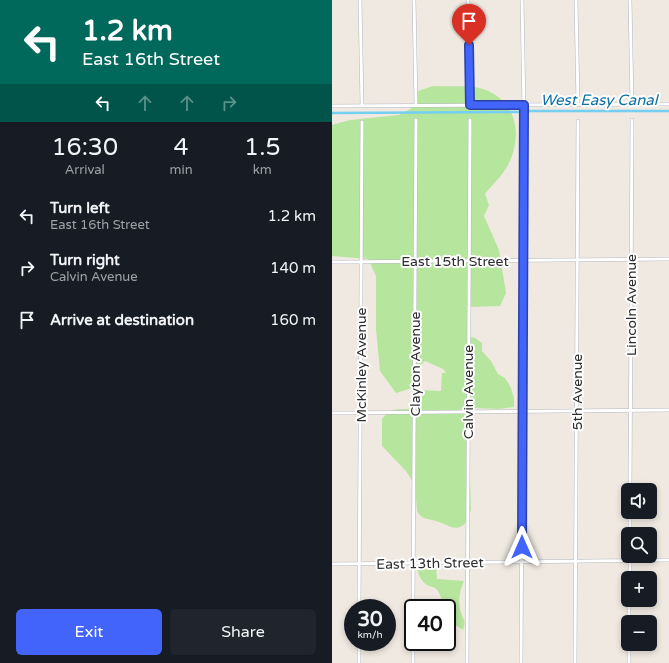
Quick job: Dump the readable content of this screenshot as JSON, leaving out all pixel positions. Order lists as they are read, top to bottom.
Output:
{
  "streets": {
    "street": [
      "East 15th Street",
      "Lincoln Avenue",
      "Clayton Avenue",
      "McKinley Avenue",
      "Calvin Avenue",
      "5th Avenue",
      "East 13th Street"
    ]
  },
  "crossings": [
    ["East 15th Street", "Lincoln Avenue"],
    ["East 15th Street", "Clayton Avenue"],
    ["East 15th Street", "McKinley Avenue"],
    ["East 15th Street", "Calvin Avenue"],
    ["East 15th Street", "5th Avenue"],
    ["Clayton Avenue", "East 13th Street"],
    ["McKinley Avenue", "East 13th Street"],
    ["Calvin Avenue", "East 13th Street"],
    ["5th Avenue", "East 13th Street"]
  ],
  "water": ["West Easy Canal"],
  "page": {
    "turn": ["1.2 km", "East 16th Street"],
    "eta": [
      "16:30",
      "Arrival",
      "4",
      "min",
      "1.5",
      "km"
    ],
    "list": [
      {
        "name": "Turn left",
        "note": "East 16th Street",
        "value": "1.2 km"
      },
      {
        "name": "Turn right",
        "note": "Calvin Avenue",
        "value": "140 m"
      },
      {
        "name": "Arrive at destination",
        "value": "160 m"
      }
    ],
    "map_buttons": ["+", "−"],
    "speed": "30 km/h",
    "limit": "40",
    "buttons": ["Exit", "Share"]
  }
}
